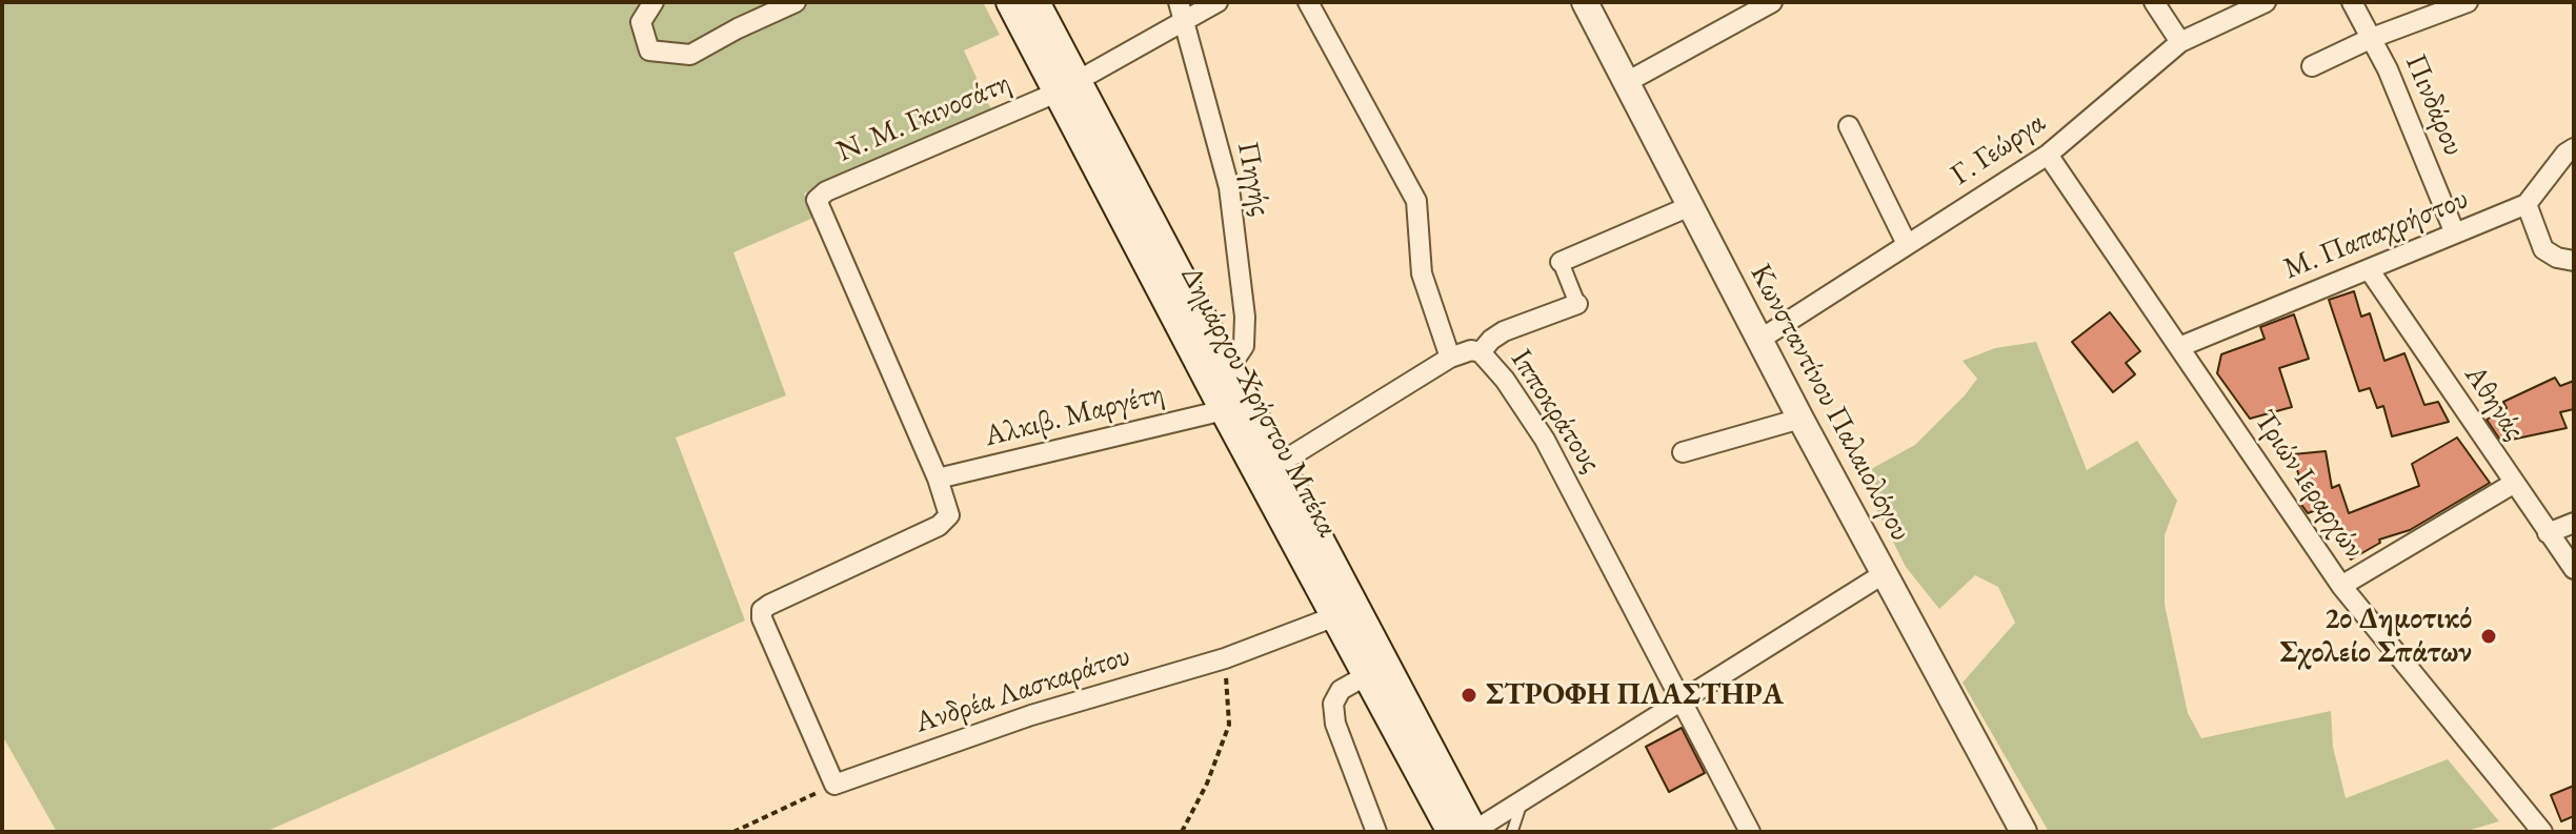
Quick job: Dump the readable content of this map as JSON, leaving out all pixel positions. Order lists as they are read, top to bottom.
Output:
{
  "streets": {
    "main road": ["Δημάρχου Χρήστου Μπέκα"],
    "street": [
      "Πινδάρου",
      "Ν. Μ. Γκινοσάτη",
      "Γ. Γεώργα",
      "Πηγής",
      "Μ. Παπαχρήστου",
      "Κωνσταντίνου Παλαιολόγου",
      "Αθηνάς",
      "Ιπποκράτους",
      "Αλκιβ. Μαργέτη",
      "Τριών Ιεραρχών",
      "Ανδρέα Λασκαράτου"
    ]
  },
  "crossings": [
    ["Πινδάρου", "Μ. Παπαχρήστου"],
    ["Ν. Μ. Γκινοσάτη", "Πηγής"],
    ["Ν. Μ. Γκινοσάτη", "Δημάρχου Χρήστου Μπέκα"],
    ["Ν. Μ. Γκινοσάτη", "Αλκιβ. Μαργέτη"],
    ["Γ. Γεώργα", "Κωνσταντίνου Παλαιολόγου"],
    ["Γ. Γεώργα", "Τριών Ιεραρχών"],
    ["Πηγής", "Δημάρχου Χρήστου Μπέκα"],
    ["Μ. Παπαχρήστου", "Αθηνάς"],
    ["Μ. Παπαχρήστου", "Τριών Ιεραρχών"],
    ["Δημάρχου Χρήστου Μπέκα", "Αλκιβ. Μαργέτη"],
    ["Δημάρχου Χρήστου Μπέκα", "Ανδρέα Λασκαράτου"]
  ],
  "places": ["2ο Δημοτικό Σχολείο Σπάτων", "ΣΤΡΟΦΗ ΠΛΑΣΤΗΡΑ"]
}
